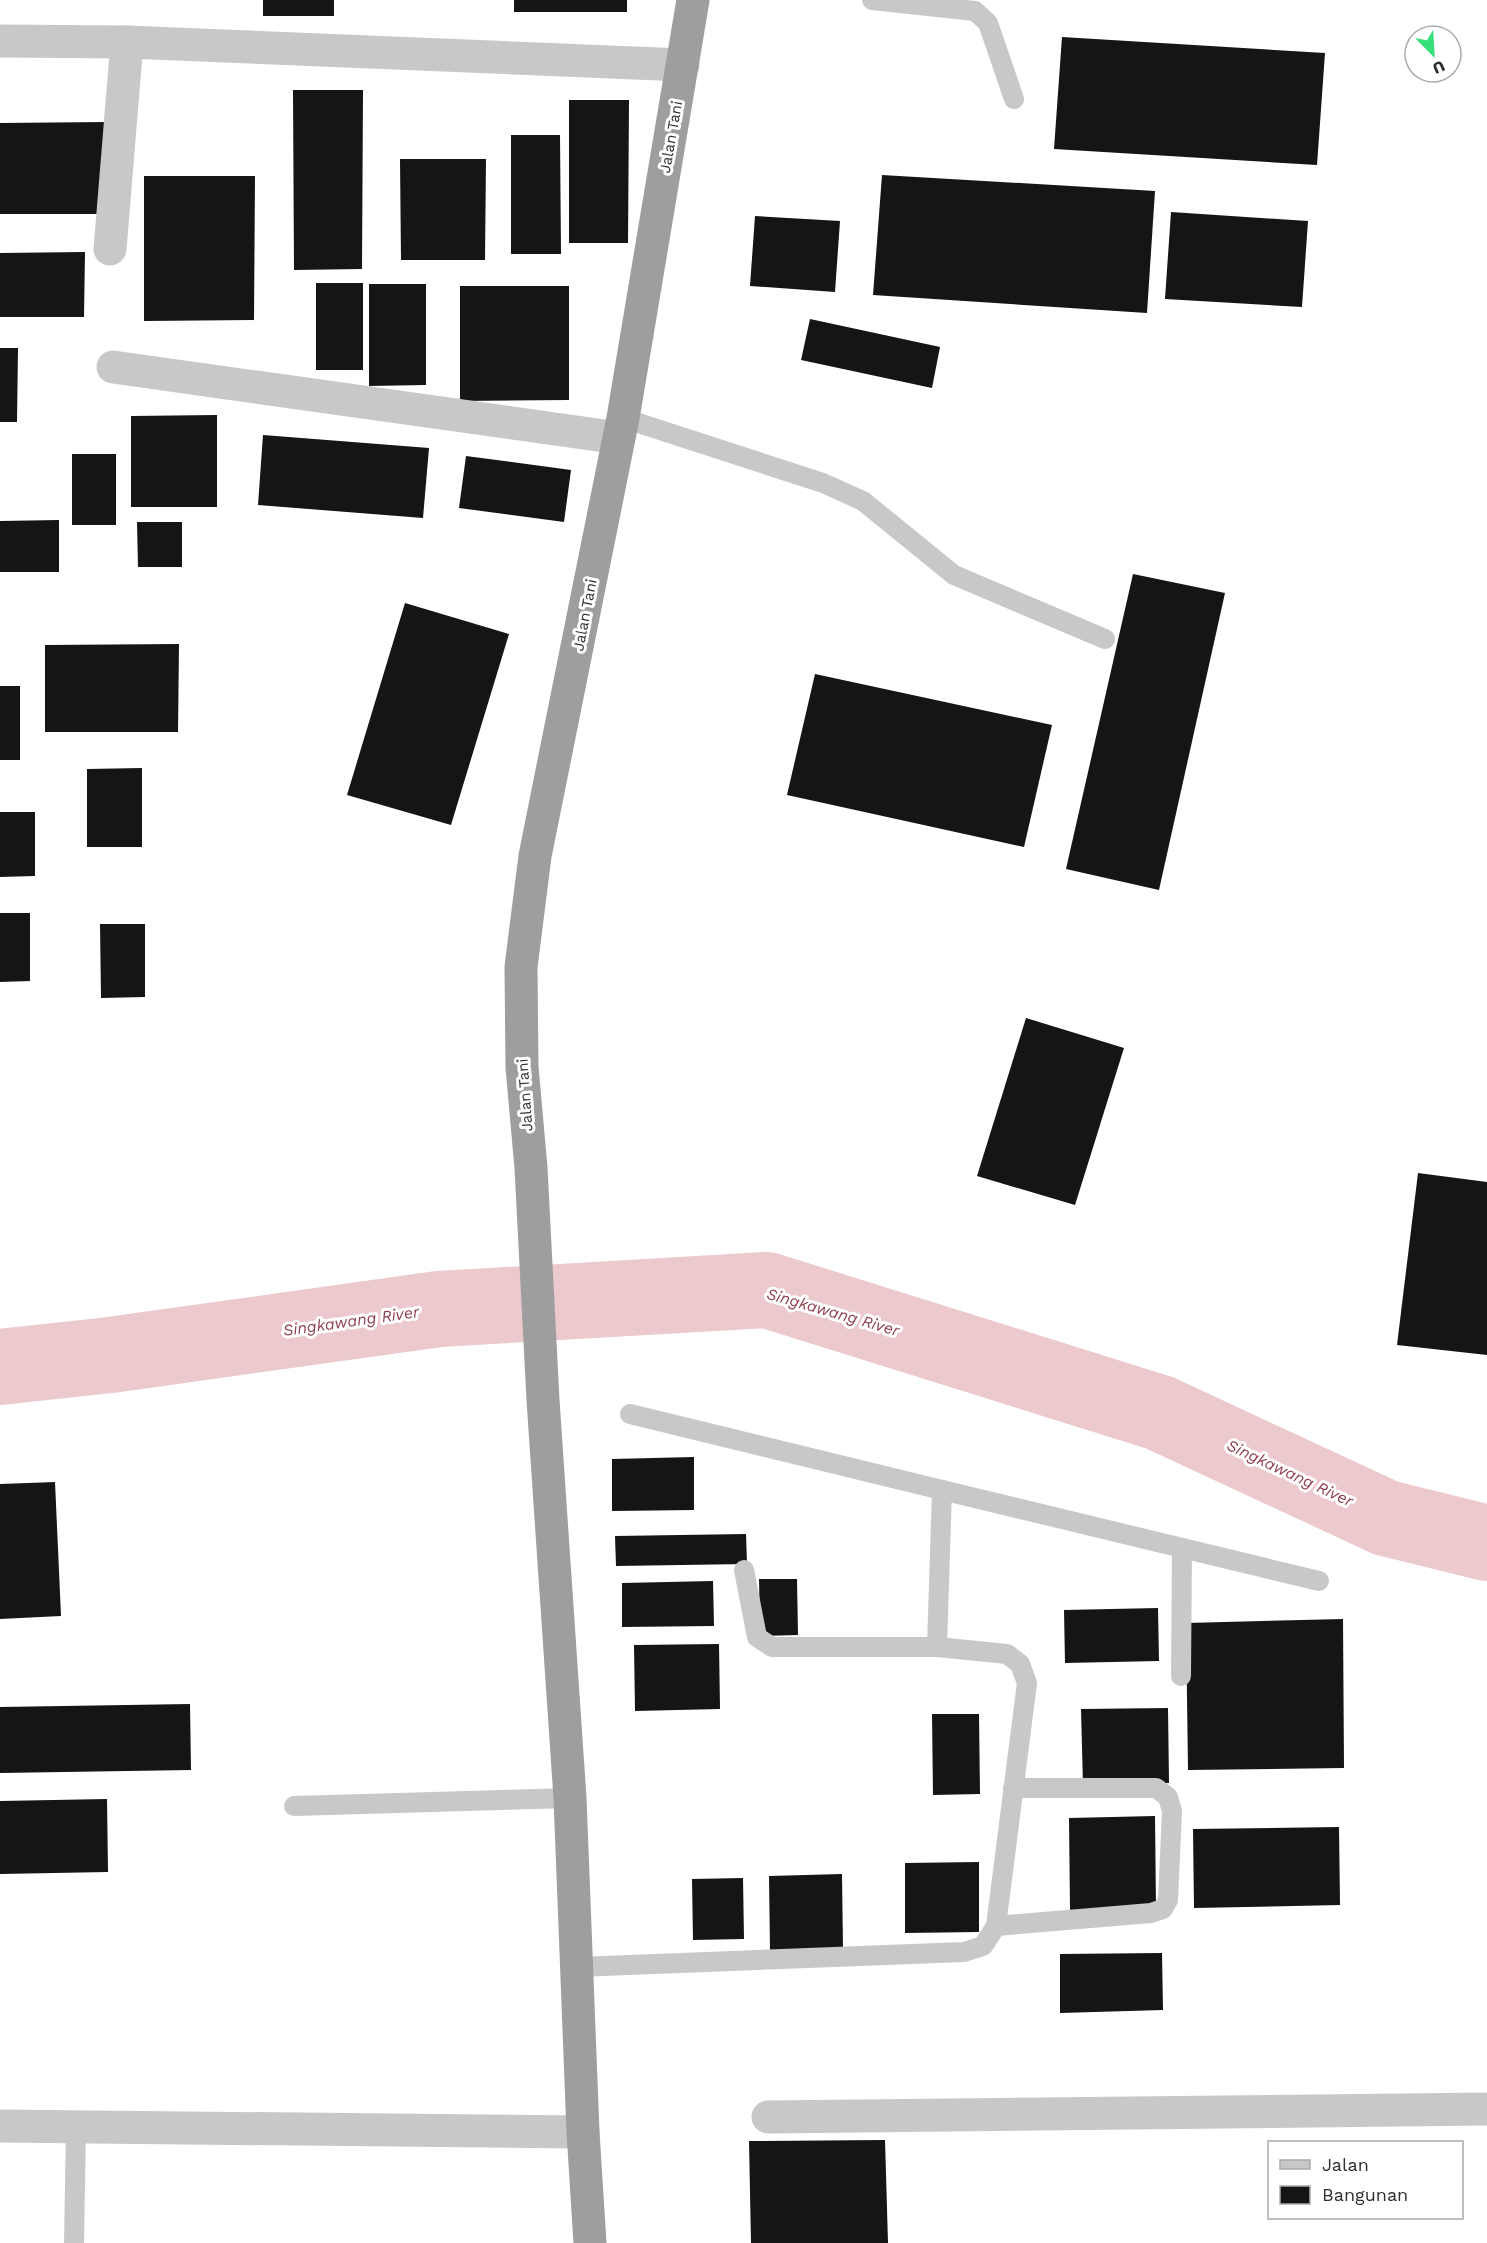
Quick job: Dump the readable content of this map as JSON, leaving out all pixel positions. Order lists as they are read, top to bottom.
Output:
{
  "streets": {
    "highway": ["Jalan Tani"]
  },
  "water": ["Singkawang River"],
  "legend": ["Jalan", "Bangunan"],
  "north": "bottom right"
}
